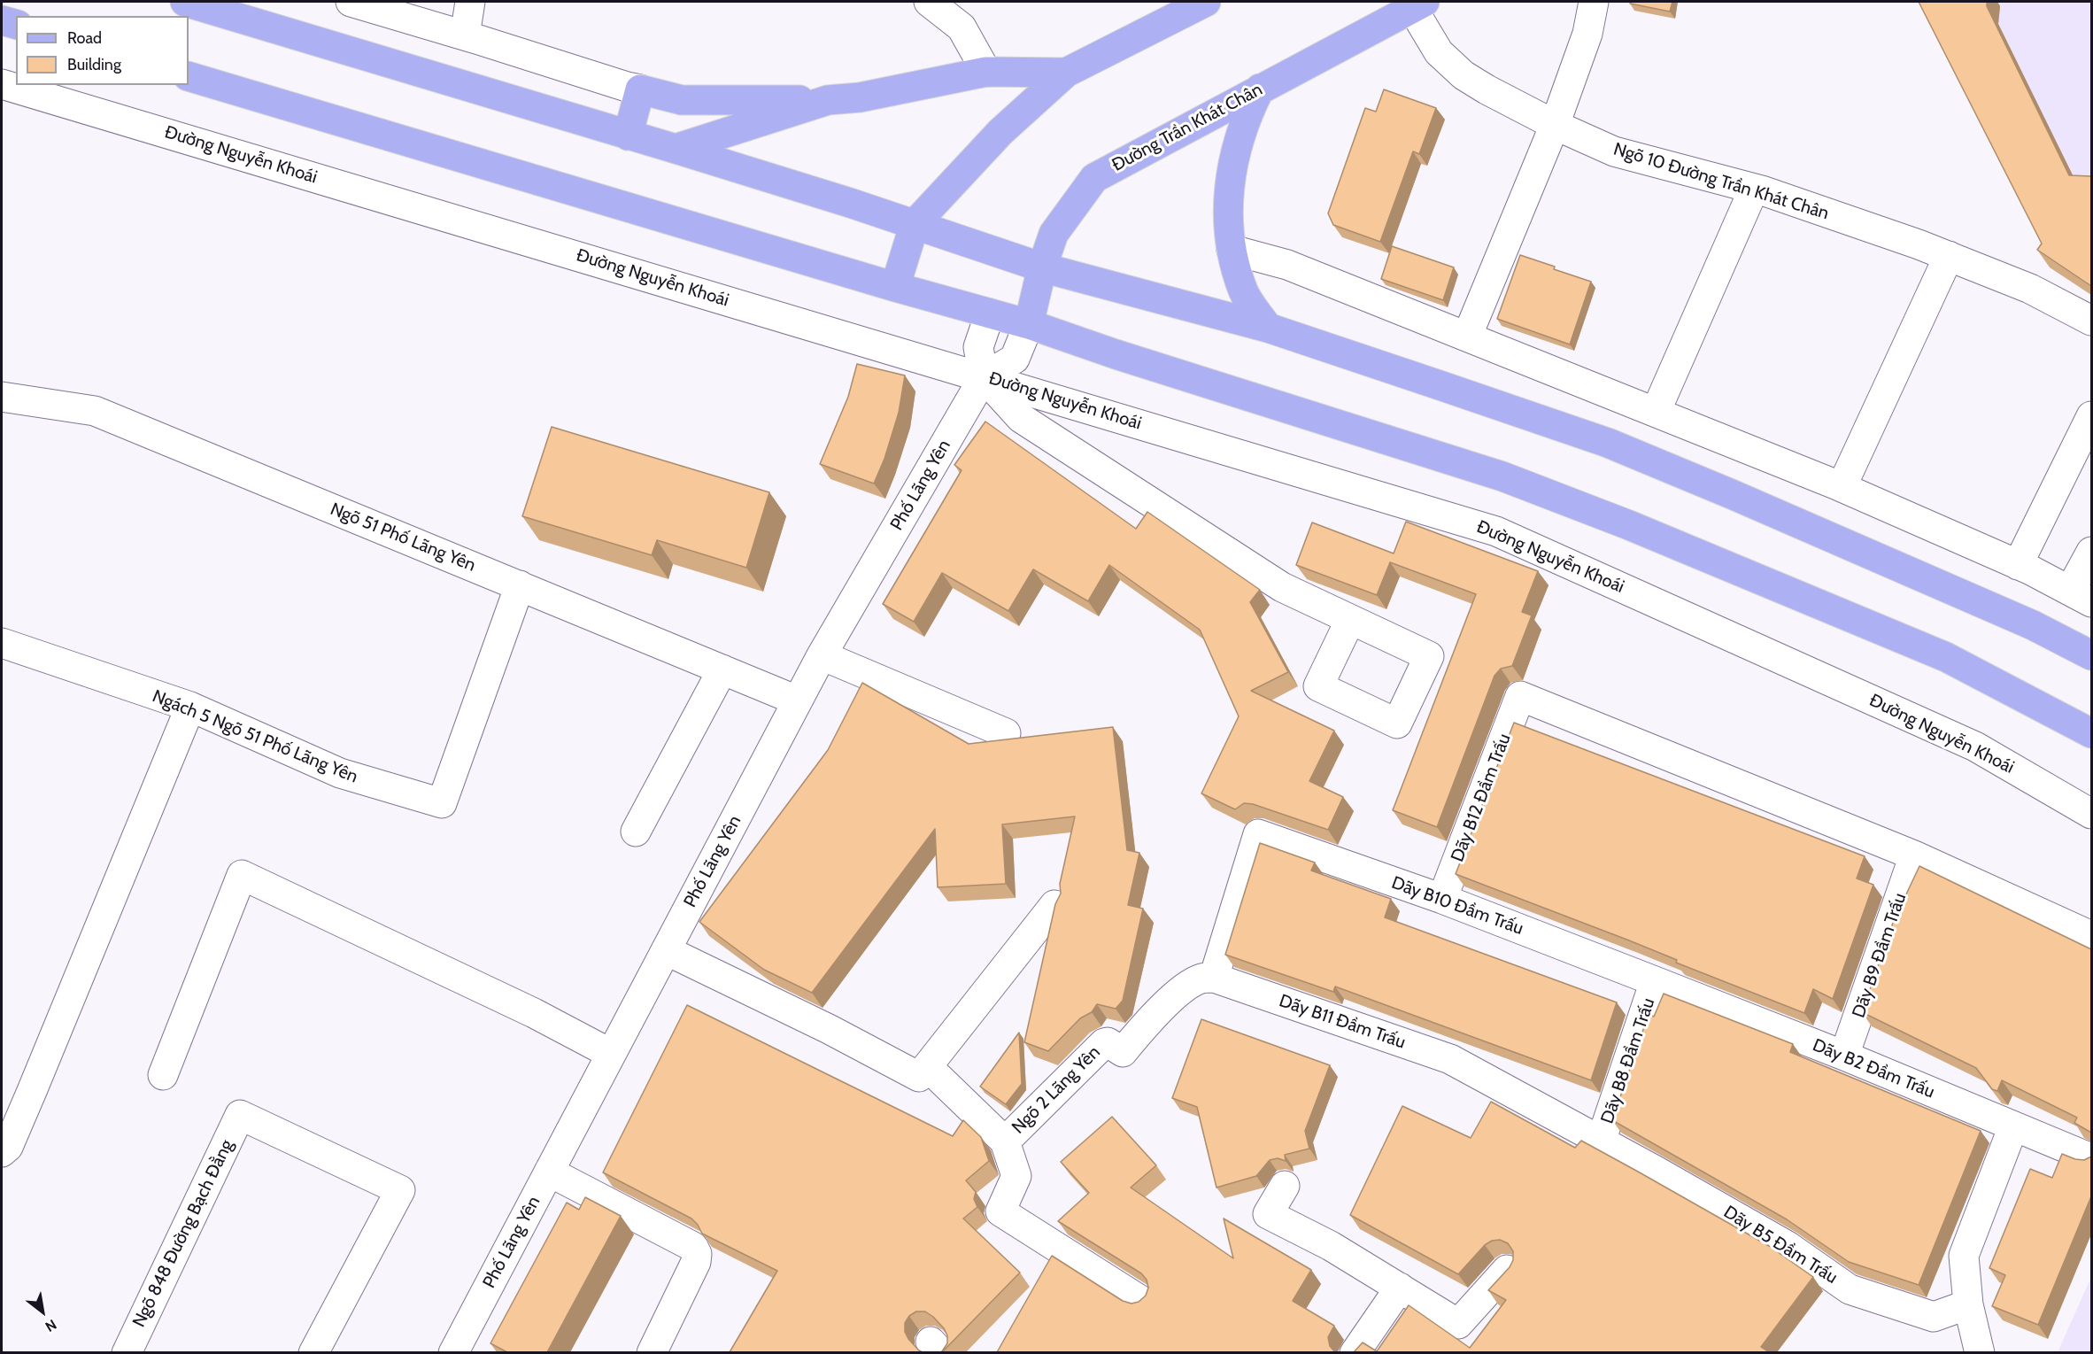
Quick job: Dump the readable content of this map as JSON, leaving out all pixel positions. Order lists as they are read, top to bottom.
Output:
{
  "streets": {
    "main road": ["Đường Trần Khát Chân"],
    "street": [
      "Đường Nguyễn Khoái",
      "Ngõ 10 Đường Trần Khát Chân",
      "Phố Lãng Yên",
      "Ngõ 51 Phố Lãng Yên",
      "Ngách 5 Ngõ 51 Phố Lãng Yên",
      "Dãy B12 Đầm Trấu",
      "Dãy B10 Đầm Trấu",
      "Dãy B9 Đầm Trấu",
      "Dãy B11 Đầm Trấu",
      "Dãy B8 Đầm Trấu",
      "Dãy B2 Đầm Trấu",
      "Ngõ 2 Lãng Yên",
      "Ngõ 848 Đường Bạch Đằng",
      "Dãy B5 Đầm Trấu"
    ]
  },
  "crossings": [
    ["Đường Trần Khát Chân", "Ngõ 10 Đường Trần Khát Chân"],
    ["Đường Trần Khát Chân", "Phố Lãng Yên"],
    ["Đường Nguyễn Khoái", "Phố Lãng Yên"],
    ["Phố Lãng Yên", "Ngõ 51 Phố Lãng Yên"],
    ["Phố Lãng Yên", "Ngõ 2 Lãng Yên"],
    ["Ngõ 51 Phố Lãng Yên", "Ngách 5 Ngõ 51 Phố Lãng Yên"],
    ["Dãy B12 Đầm Trấu", "Dãy B10 Đầm Trấu"],
    ["Dãy B12 Đầm Trấu", "Dãy B9 Đầm Trấu"],
    ["Dãy B10 Đầm Trấu", "Dãy B11 Đầm Trấu"],
    ["Dãy B10 Đầm Trấu", "Dãy B8 Đầm Trấu"],
    ["Dãy B10 Đầm Trấu", "Dãy B2 Đầm Trấu"],
    ["Dãy B10 Đầm Trấu", "Ngõ 2 Lãng Yên"],
    ["Dãy B9 Đầm Trấu", "Dãy B2 Đầm Trấu"],
    ["Dãy B11 Đầm Trấu", "Dãy B8 Đầm Trấu"],
    ["Dãy B11 Đầm Trấu", "Ngõ 2 Lãng Yên"],
    ["Dãy B11 Đầm Trấu", "Dãy B5 Đầm Trấu"],
    ["Dãy B8 Đầm Trấu", "Dãy B2 Đầm Trấu"],
    ["Dãy B8 Đầm Trấu", "Dãy B5 Đầm Trấu"]
  ],
  "legend": ["Road", "Building"],
  "north": "bottom right"
}
